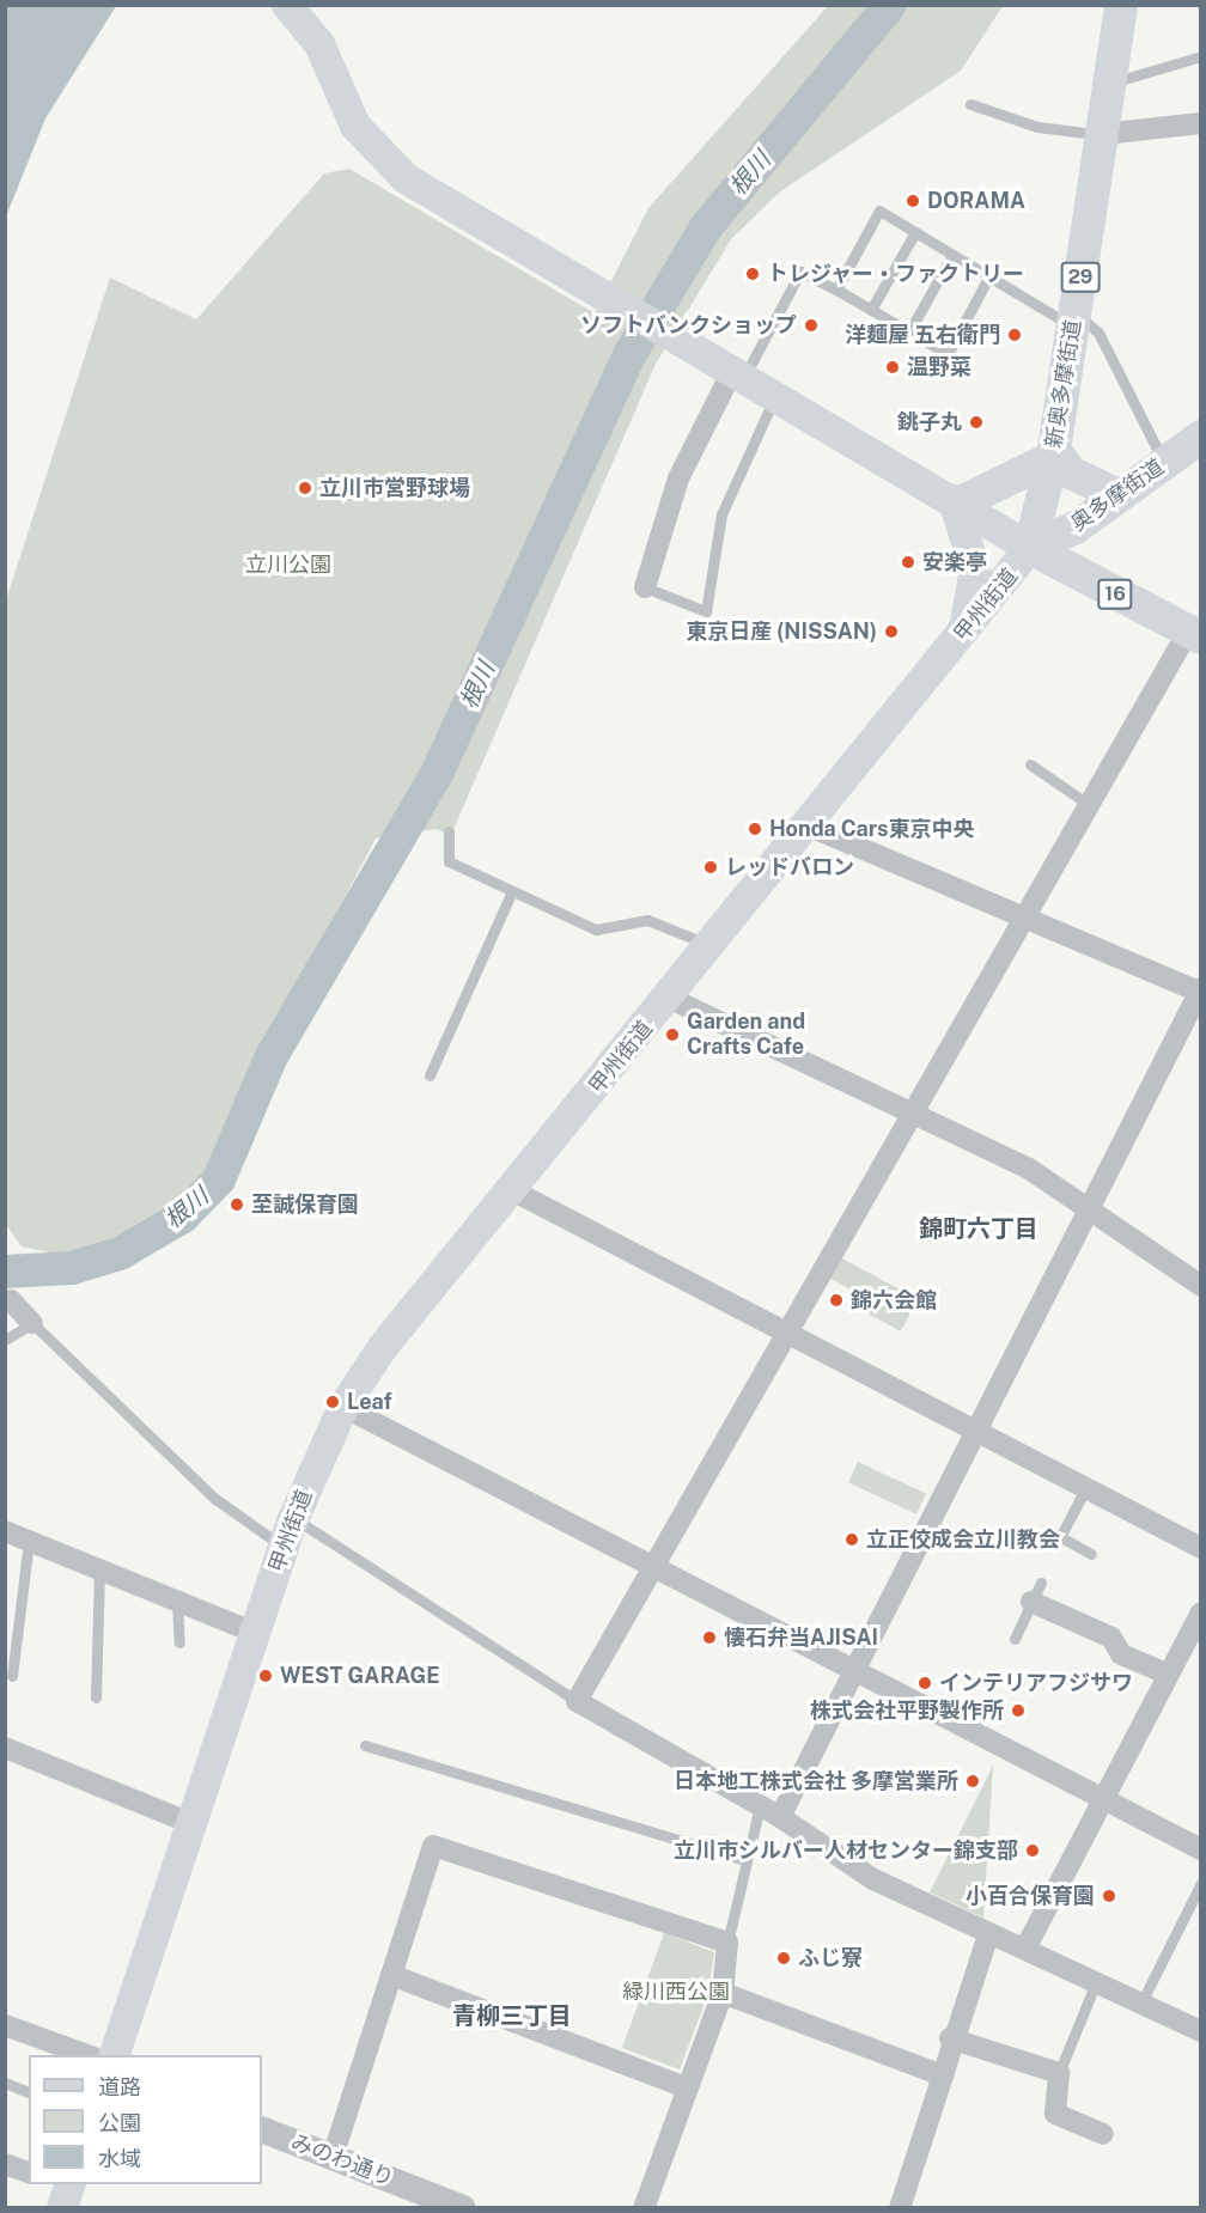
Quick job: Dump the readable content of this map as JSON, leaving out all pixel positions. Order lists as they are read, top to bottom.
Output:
{
  "streets": {
    "main road": [
      "29",
      "新奥多摩街道",
      "奥多摩街道",
      "16",
      "甲州街道"
    ],
    "street": ["みのわ通り"]
  },
  "crossings": [
    ["新奥多摩街道", "奥多摩街道"],
    ["新奥多摩街道", "16"],
    ["新奥多摩街道", "甲州街道"],
    ["奥多摩街道", "16"],
    ["奥多摩街道", "甲州街道"],
    ["16", "甲州街道"]
  ],
  "districts": ["錦町六丁目", "青柳三丁目"],
  "water": ["根川"],
  "parks": ["立川公園", "緑川西公園"],
  "places": [
    "DORAMA",
    "トレジャー・ファクトリー",
    "ソフトバンクショップ",
    "洋麺屋 五右衛門",
    "温野菜",
    "銚子丸",
    "立川市営野球場",
    "安楽亭",
    "東京日産 (NISSAN)",
    "Honda Cars東京中央",
    "レッドバロン",
    "Garden and Crafts Cafe",
    "至誠保育園",
    "錦六会館",
    "Leaf",
    "立正佼成会立川教会",
    "懐石弁当AJISAI",
    "WEST GARAGE",
    "インテリアフジサワ",
    "株式会社平野製作所",
    "日本地工株式会社 多摩営業所",
    "立川市シルバー人材センター錦支部",
    "小百合保育園",
    "ふじ寮"
  ],
  "legend": ["道路", "公園", "水域"]
}
